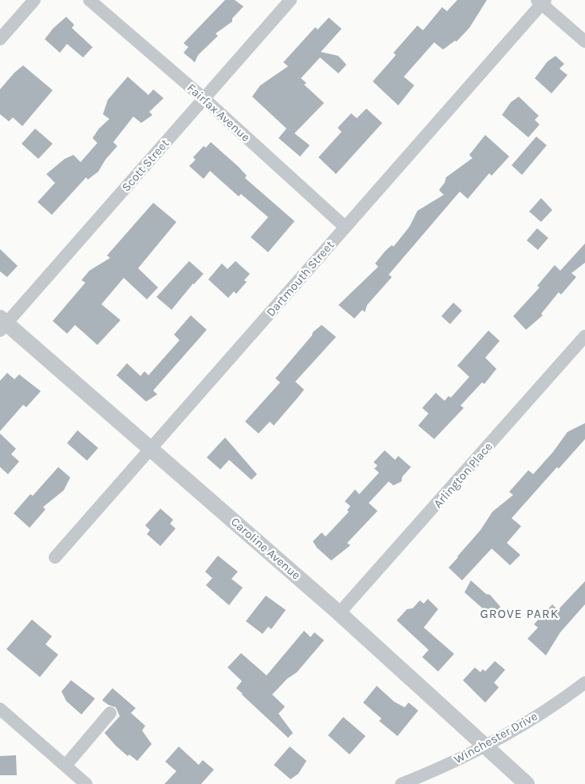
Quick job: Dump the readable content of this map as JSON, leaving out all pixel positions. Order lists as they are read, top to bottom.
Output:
{
  "streets": {
    "street": [
      "Fairfax Avenue",
      "Scott Street",
      "Dartmouth Street",
      "Arlington Place",
      "Caroline Avenue",
      "Winchester Drive"
    ]
  },
  "crossings": [
    ["Fairfax Avenue", "Scott Street"],
    ["Fairfax Avenue", "Dartmouth Street"],
    ["Scott Street", "Caroline Avenue"],
    ["Dartmouth Street", "Caroline Avenue"],
    ["Arlington Place", "Caroline Avenue"],
    ["Caroline Avenue", "Winchester Drive"]
  ],
  "districts": ["GROVE PARK"]
}
